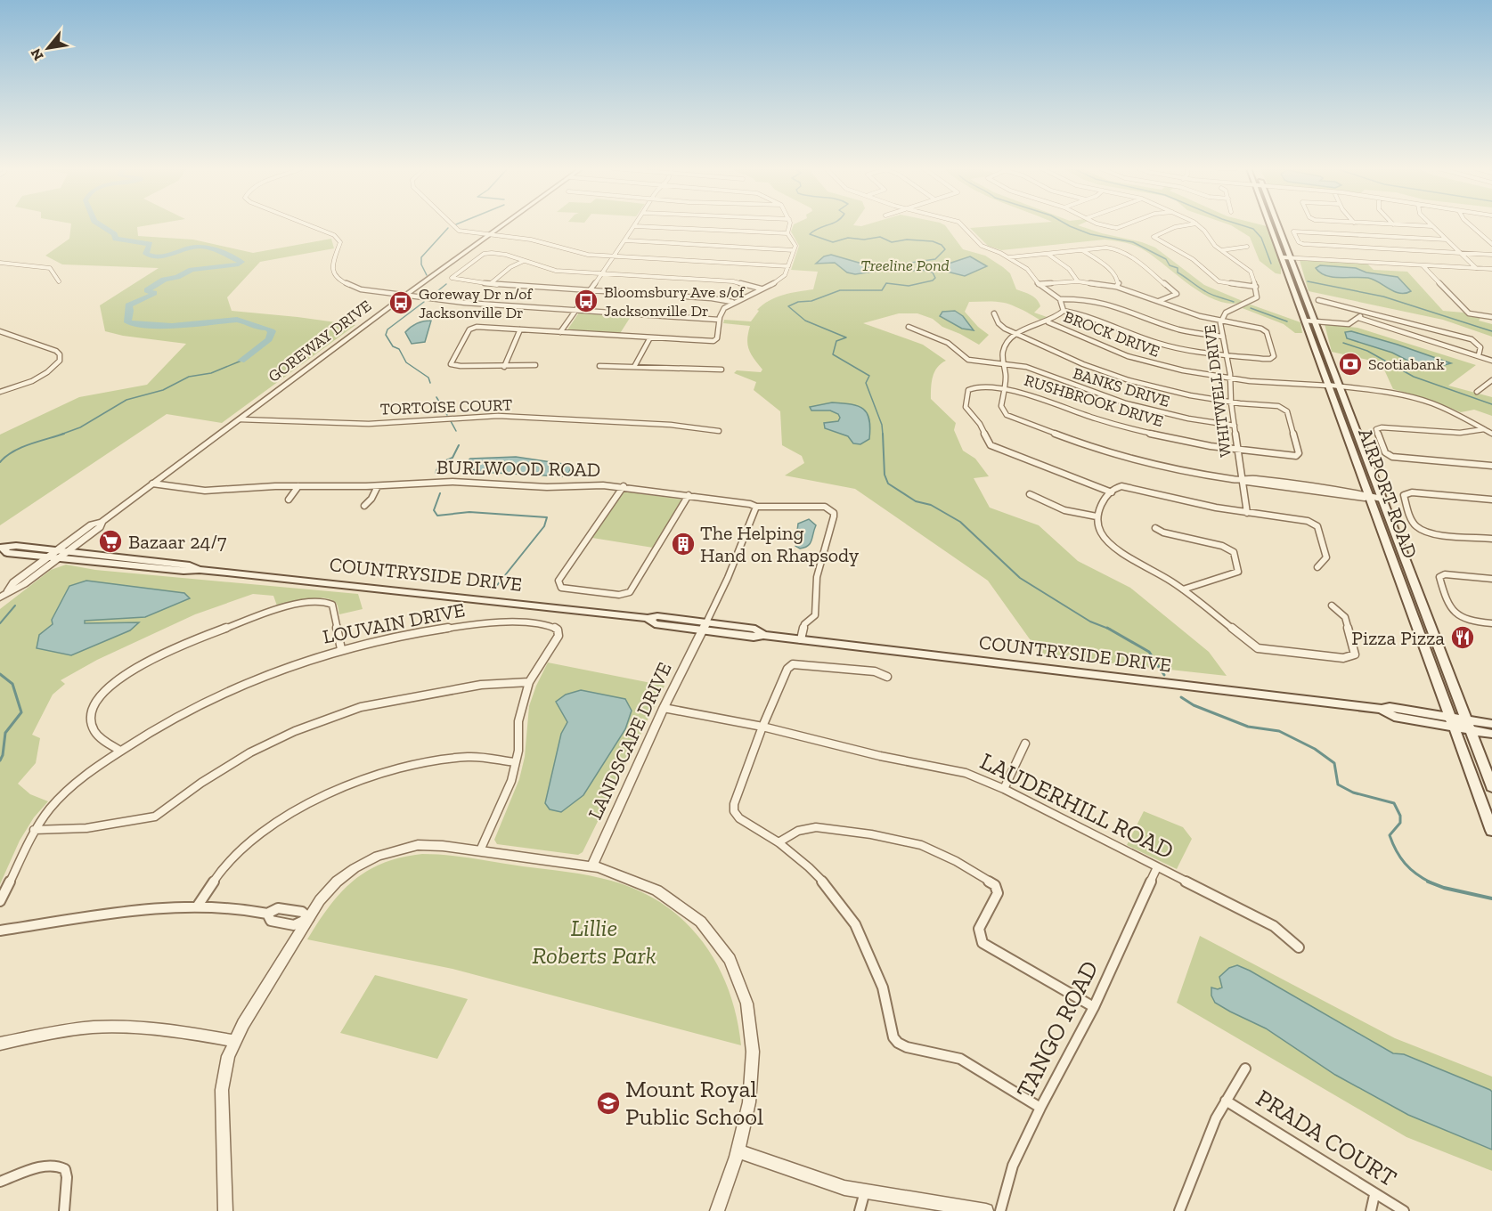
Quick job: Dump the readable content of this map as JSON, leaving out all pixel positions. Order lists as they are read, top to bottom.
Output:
{
  "streets": {
    "main road": ["AIRPORT ROAD", "COUNTRYSIDE DRIVE"],
    "street": [
      "BROCK DRIVE",
      "GOREWAY DRIVE",
      "BANKS DRIVE",
      "WHITWELL DRIVE",
      "RUSHBROOK DRIVE",
      "TORTOISE COURT",
      "BURLWOOD ROAD",
      "LOUVAIN DRIVE",
      "LANDSCAPE DRIVE",
      "LAUDERHILL ROAD",
      "TANGO ROAD",
      "PRADA COURT"
    ]
  },
  "crossings": [
    ["BROCK DRIVE", "WHITWELL DRIVE"],
    ["BROCK DRIVE", "AIRPORT ROAD"],
    ["GOREWAY DRIVE", "TORTOISE COURT"],
    ["GOREWAY DRIVE", "BURLWOOD ROAD"],
    ["GOREWAY DRIVE", "COUNTRYSIDE DRIVE"],
    ["BANKS DRIVE", "WHITWELL DRIVE"],
    ["WHITWELL DRIVE", "RUSHBROOK DRIVE"],
    ["BURLWOOD ROAD", "COUNTRYSIDE DRIVE"],
    ["AIRPORT ROAD", "COUNTRYSIDE DRIVE"],
    ["COUNTRYSIDE DRIVE", "LANDSCAPE DRIVE"],
    ["LANDSCAPE DRIVE", "LAUDERHILL ROAD"],
    ["LAUDERHILL ROAD", "TANGO ROAD"]
  ],
  "parks": ["Treeline Pond", "Lillie Roberts Park"],
  "places": {
    "bus stop": ["Bloomsbury Ave s/of Jacksonville Dr", "Goreway Dr n/of Jacksonville Dr"],
    "bank": ["Scotiabank"],
    "supermarket": ["Bazaar 24/7"],
    "building": ["The Helping Hand on Rhapsody"],
    "restaurant": ["Pizza Pizza"],
    "school or university": ["Mount Royal Public School"]
  },
  "north": "bottom left"
}
